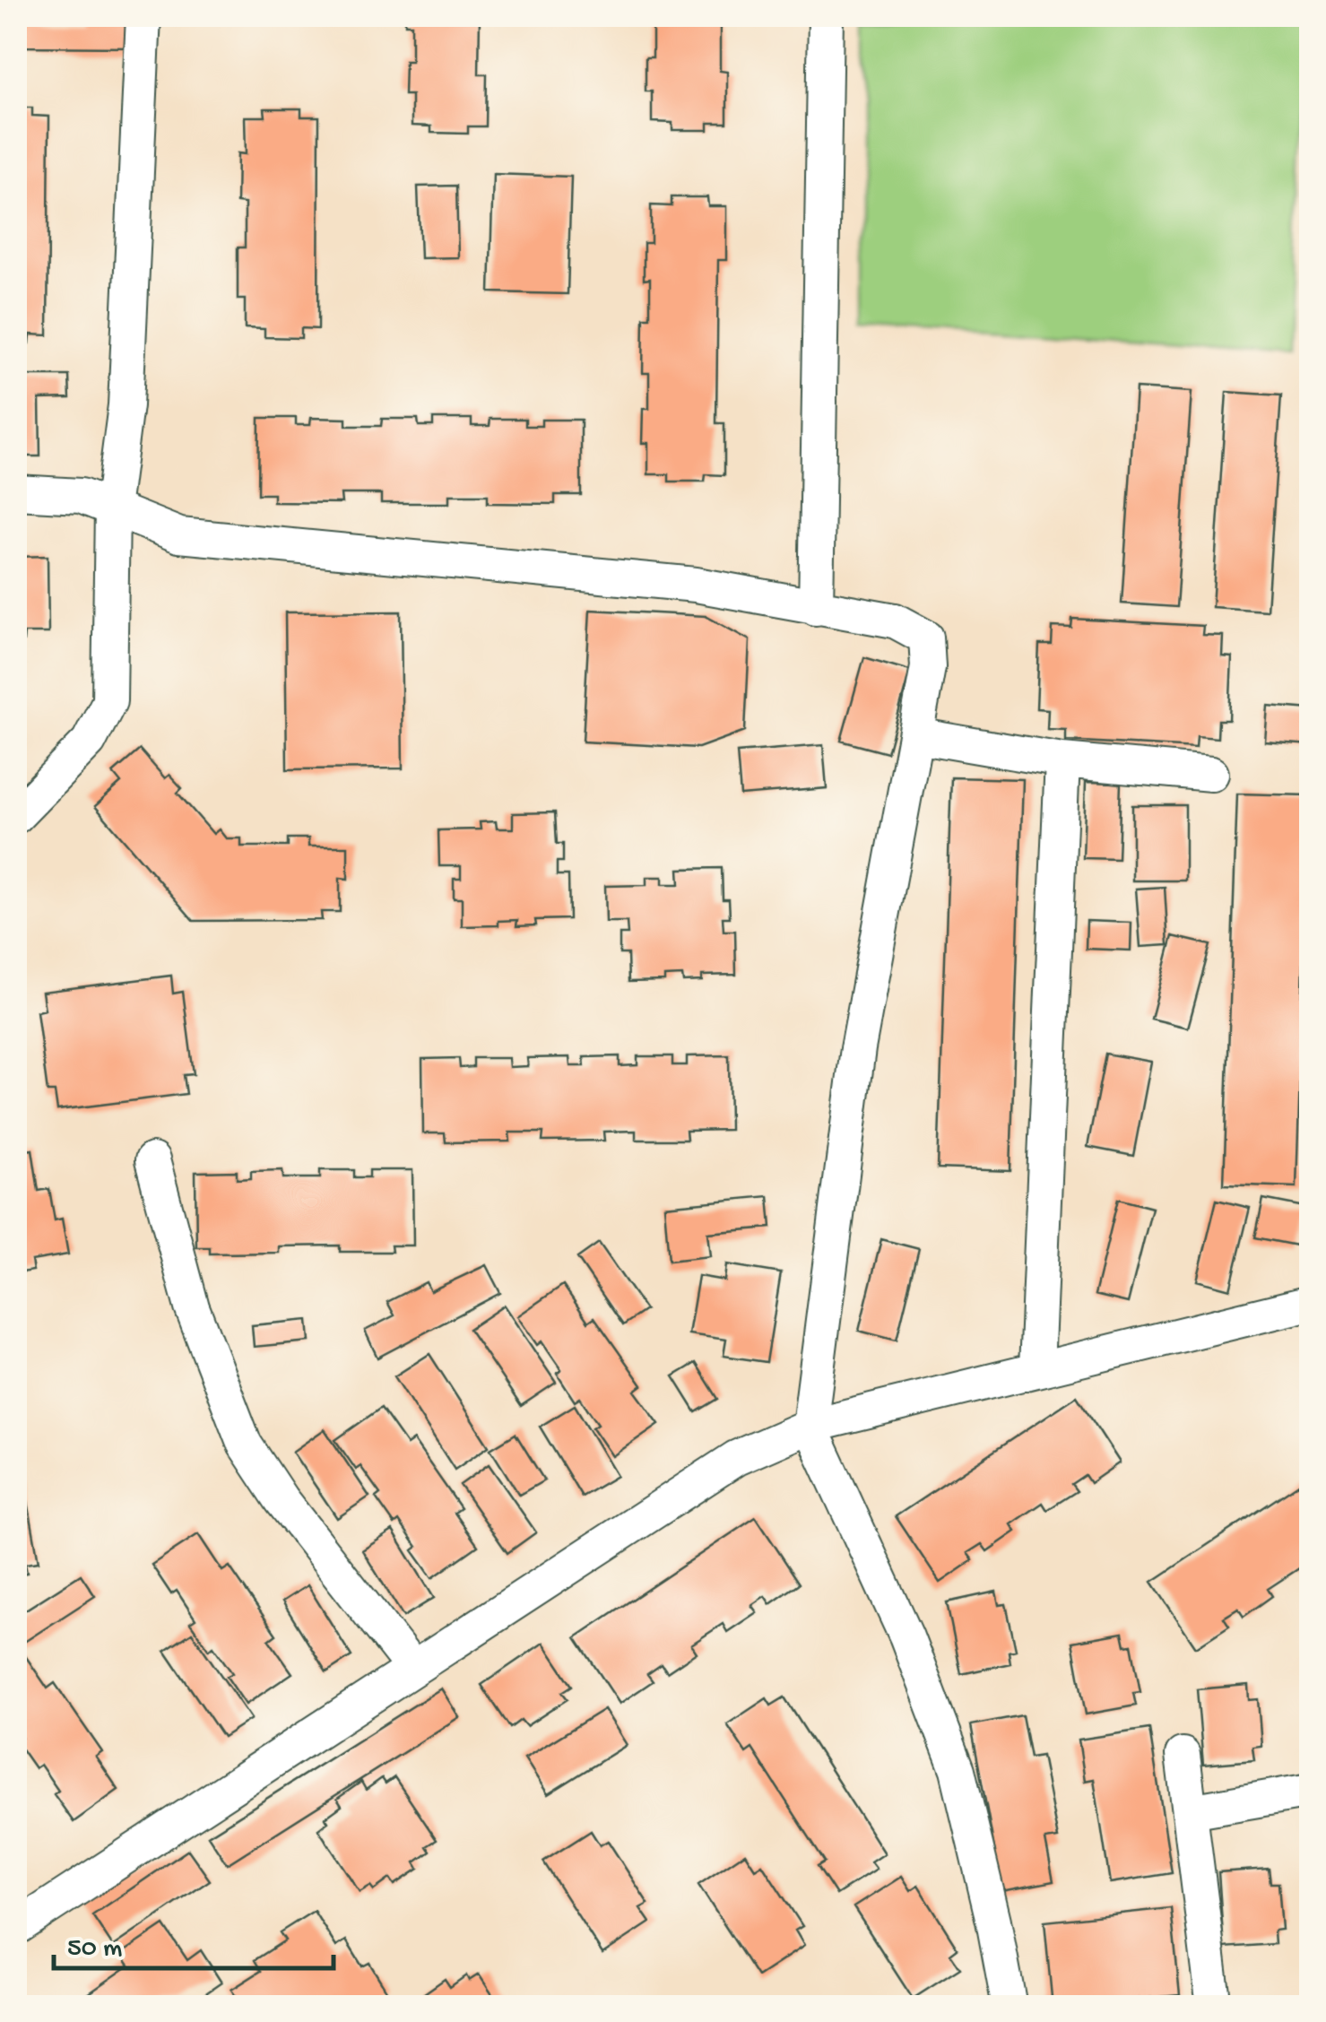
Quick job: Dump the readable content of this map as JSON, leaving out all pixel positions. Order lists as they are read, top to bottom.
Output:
{
  "scale_bar": "50 m"
}
